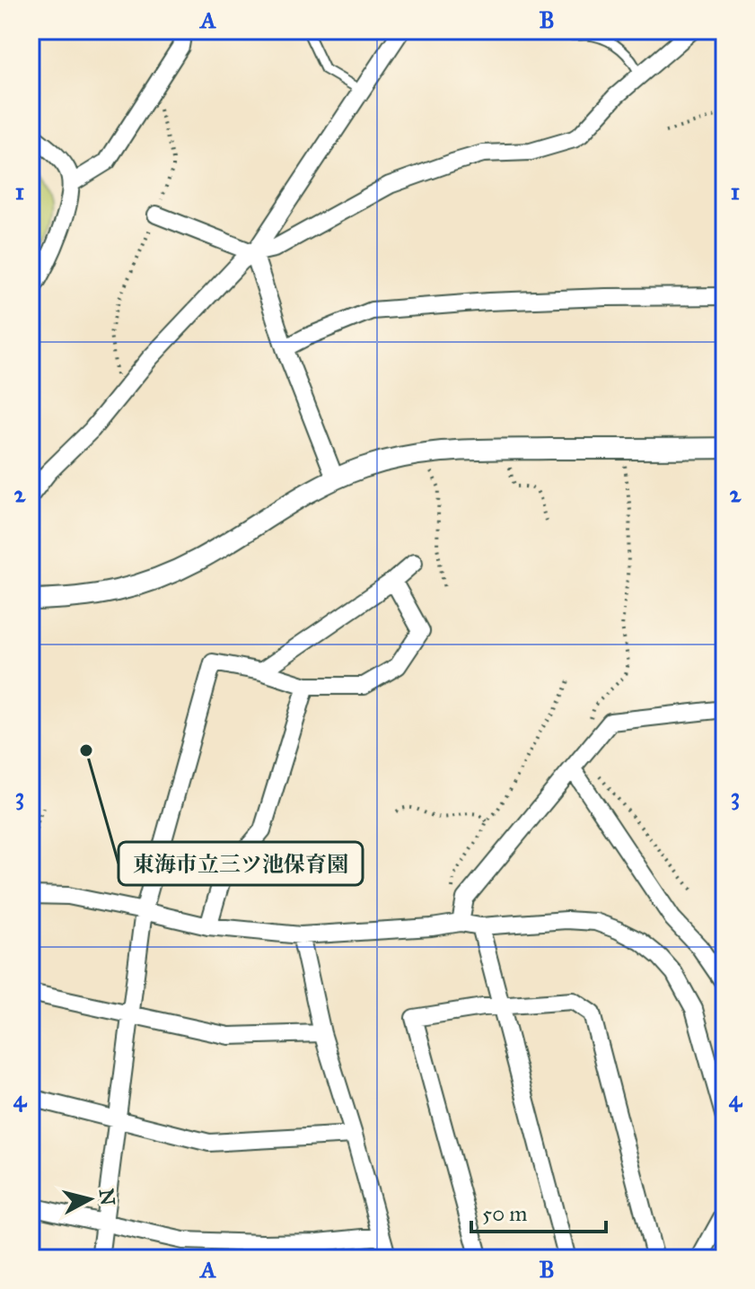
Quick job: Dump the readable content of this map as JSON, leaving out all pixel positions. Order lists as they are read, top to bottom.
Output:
{
  "places": ["東海市立三ツ池保育園"],
  "scale_bar": "50 m",
  "north": "right",
  "grid": {
    "columns": ["A", "B"],
    "rows": [
      "1",
      "2",
      "3",
      "4"
    ]
  }
}
